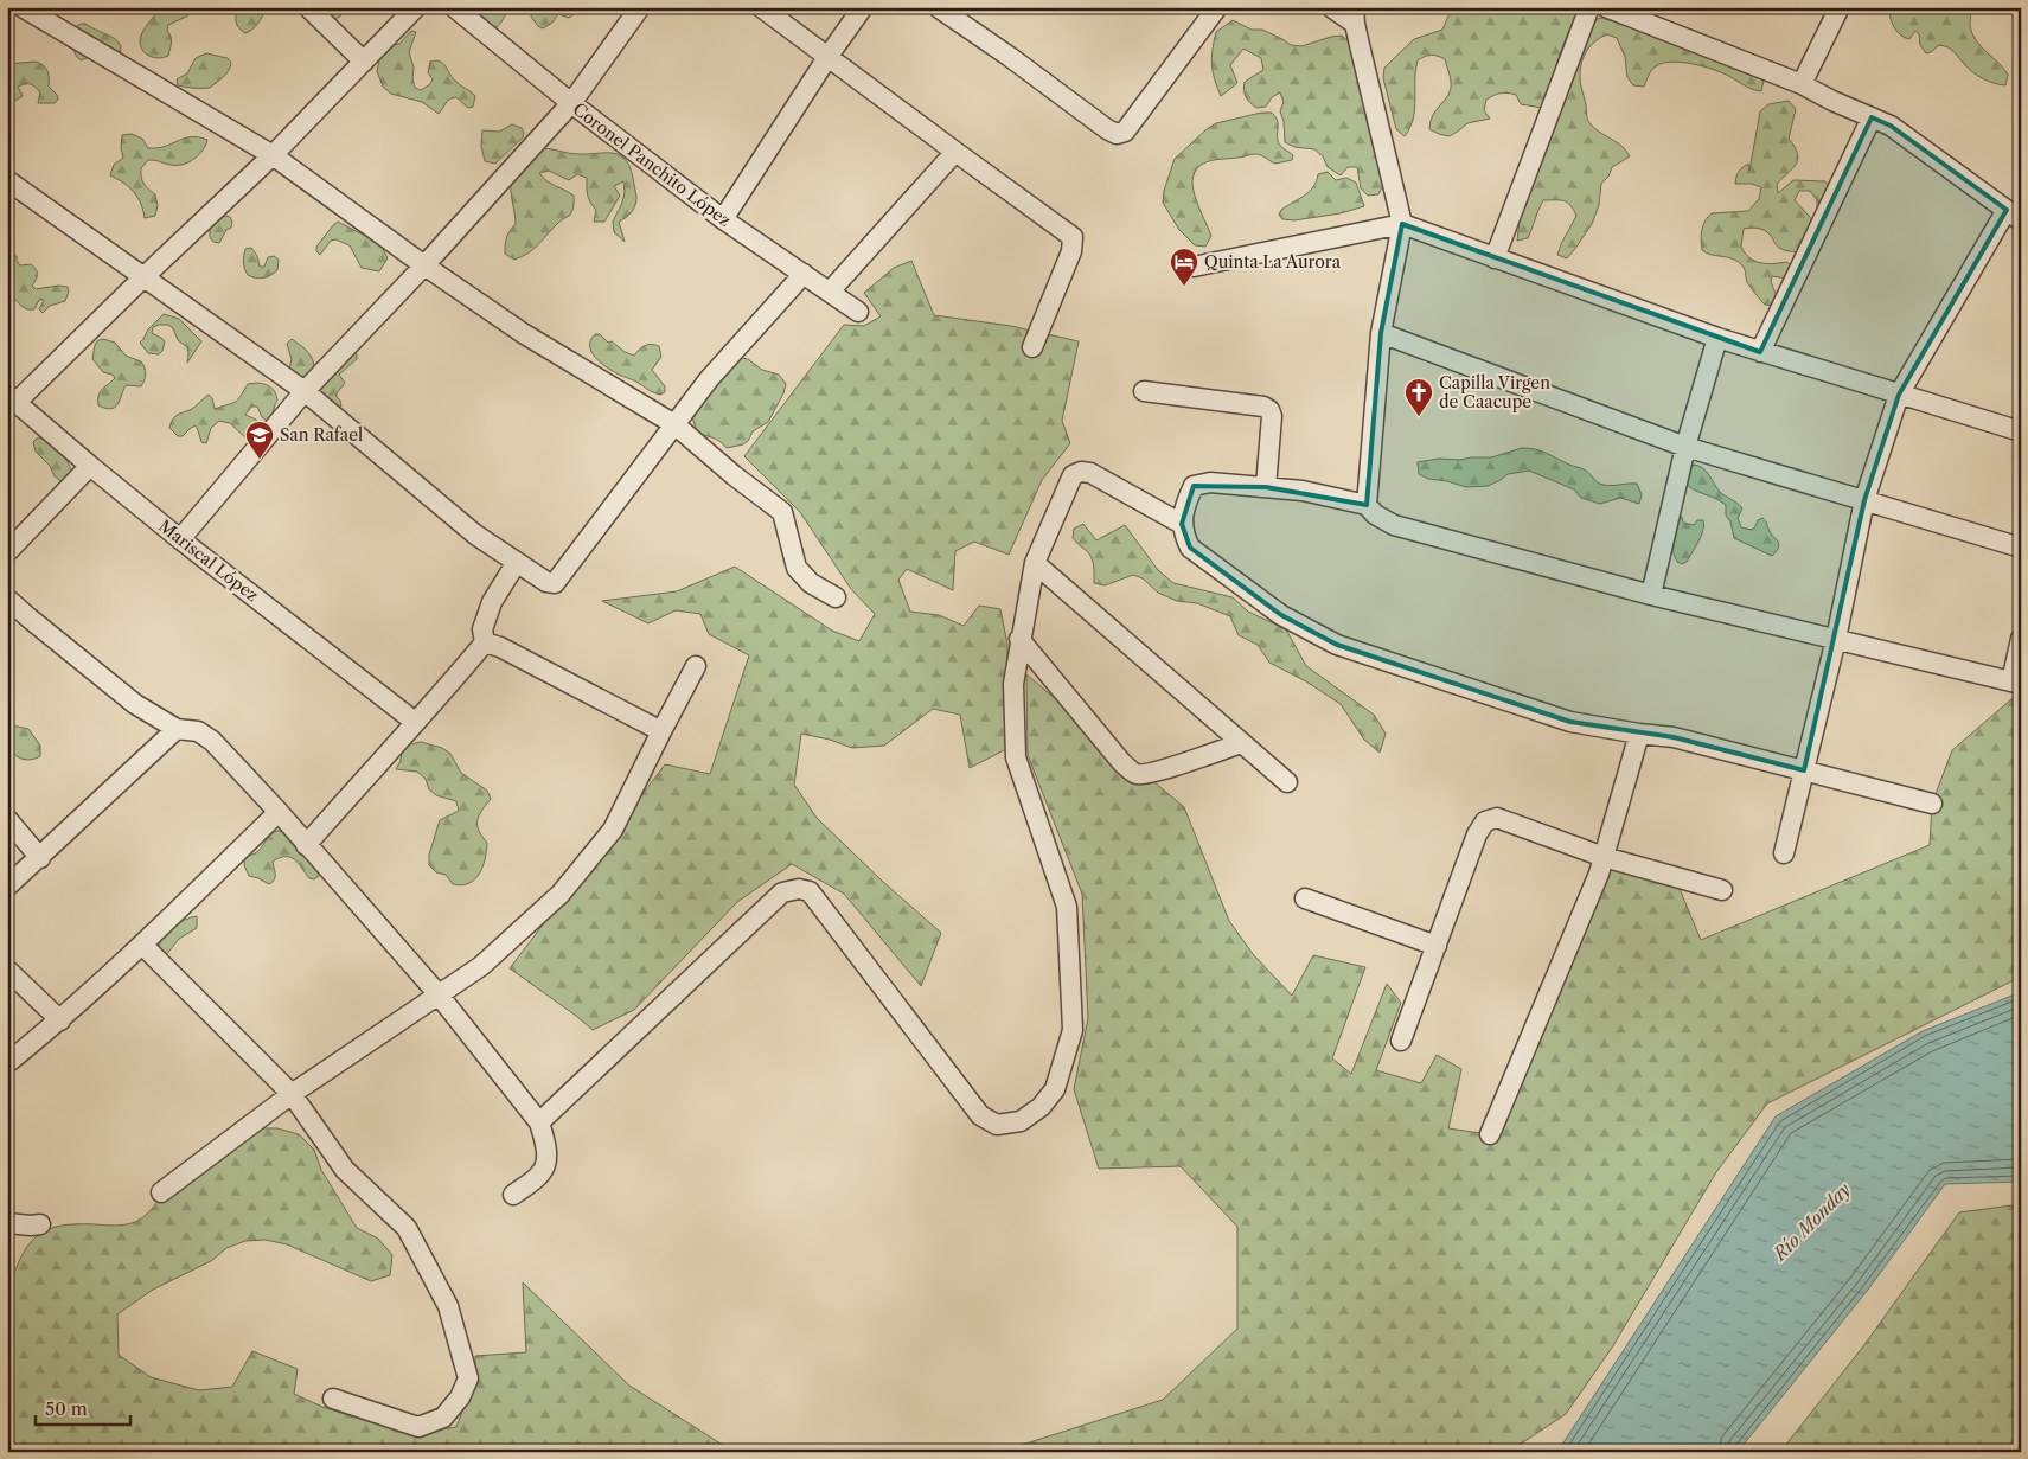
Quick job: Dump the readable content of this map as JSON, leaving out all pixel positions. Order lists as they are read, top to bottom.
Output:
{
  "streets": {
    "street": ["Coronel Panchito López", "Mariscal López"]
  },
  "water": ["Río Monday"],
  "places": {
    "hotel": ["Quinta La Aurora"],
    "church": ["Capilla Virgen de Caacupe"],
    "school or university": ["San Rafael"]
  },
  "scale_bar": "50 m"
}
